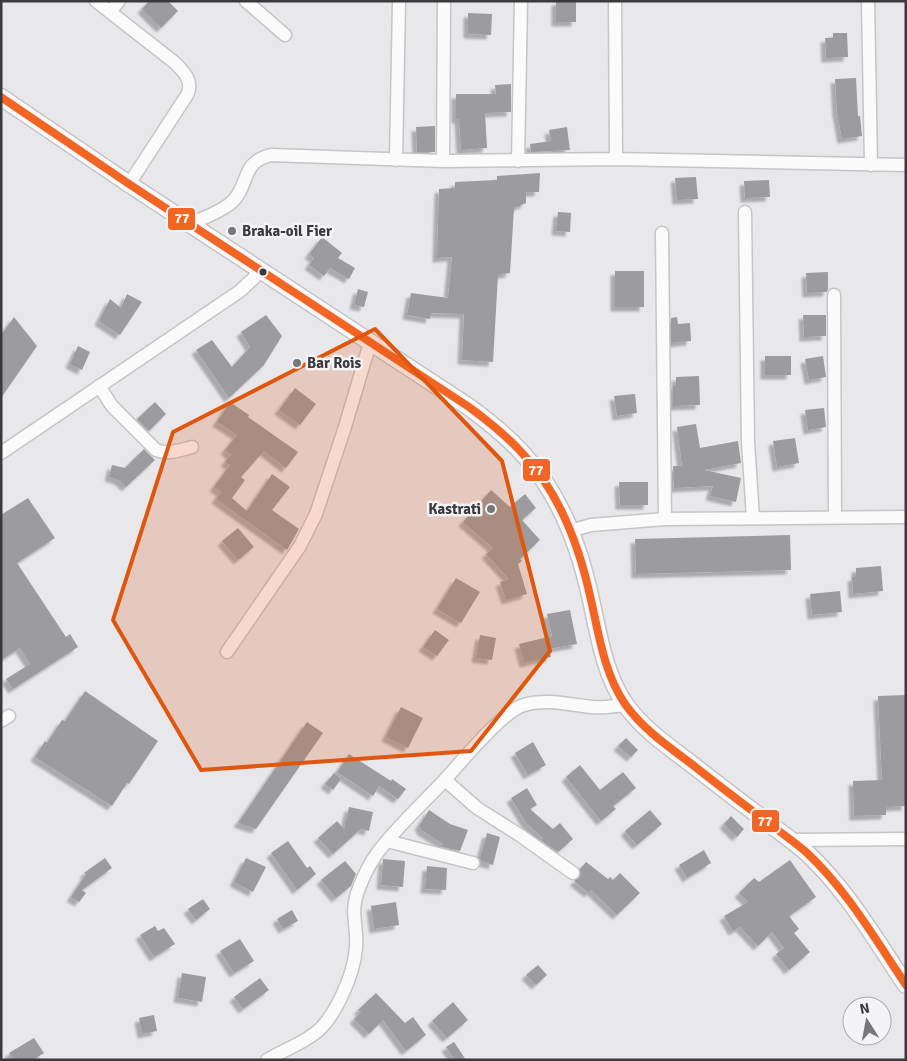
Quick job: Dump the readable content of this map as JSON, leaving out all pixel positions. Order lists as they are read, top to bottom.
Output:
{
  "places": ["Braka-oil Fier", "Bar Rois", "Kastrati"],
  "lines": ["transit line 77"],
  "north": "top"
}
